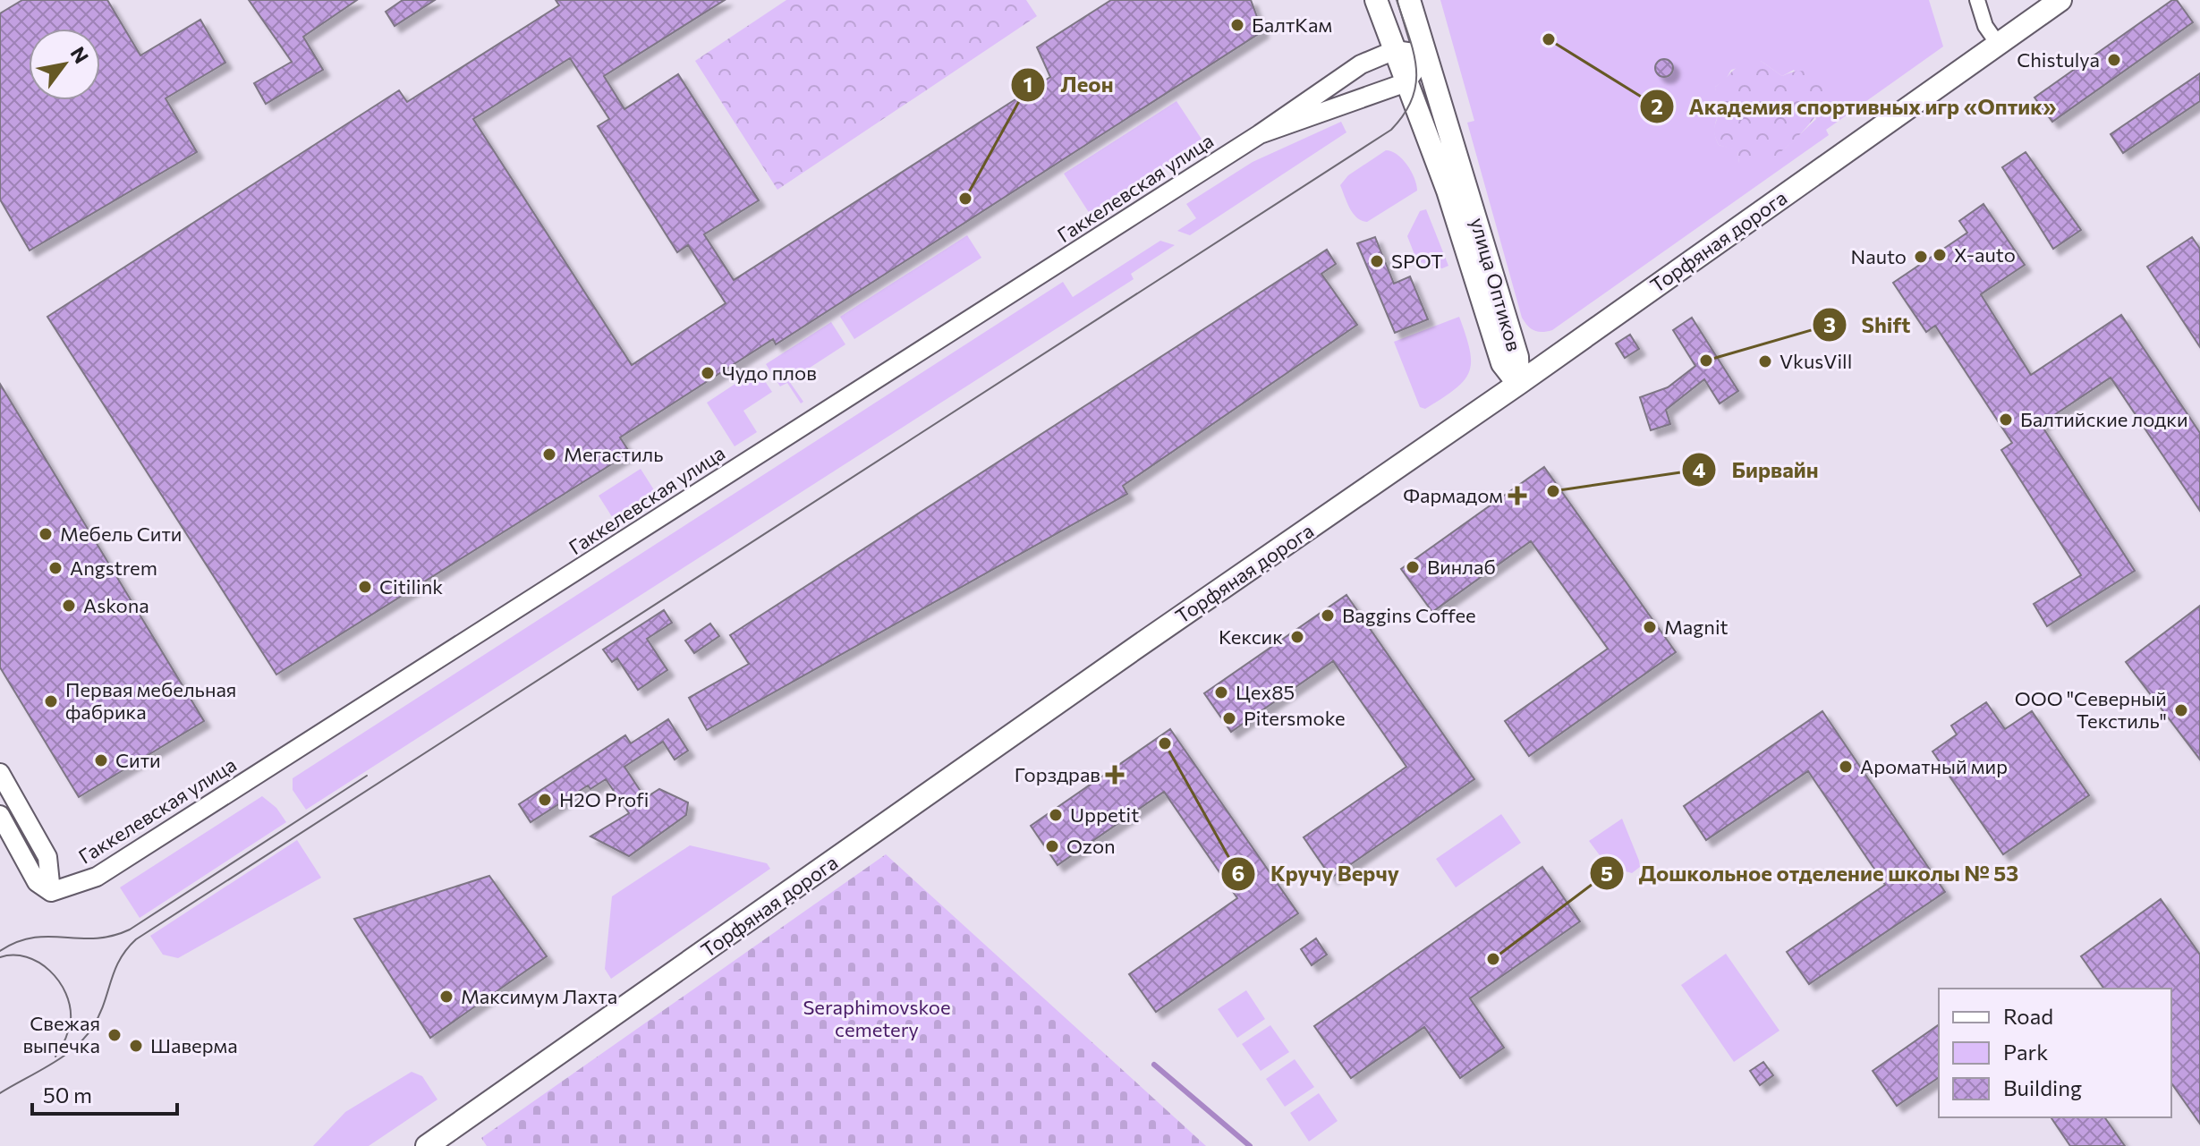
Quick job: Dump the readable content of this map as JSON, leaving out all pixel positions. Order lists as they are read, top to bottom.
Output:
{
  "streets": {
    "main road": ["Торфяная дорога", "улица Оптиков"],
    "street": ["Гаккелевская улица"]
  },
  "crossings": [
    ["Гаккелевская улица", "улица Оптиков"],
    ["Торфяная дорога", "улица Оптиков"]
  ],
  "parks": ["Seraphimovskoe cemetery"],
  "places": {
    "other": [
      "БалтКам",
      "Академия спортивных игр «Оптик»",
      "Chistulya",
      "Леон",
      "X-auto",
      "Nauto",
      "SPOT",
      "Shift",
      "VkusVill",
      "Чудо плов",
      "Балтийские лодки",
      "Мегастиль",
      "Бирвайн",
      "Мебель Сити",
      "Винлаб",
      "Angstrem",
      "Citilink",
      "Askona",
      "Baggins Coffee",
      "Magnit",
      "Кексик",
      "Цех85",
      "Первая мебельная фабрика",
      "ООО \"Северный Текстиль\"",
      "Pitersmoke",
      "Кручу Верчу",
      "Сити",
      "Ароматный мир",
      "H2O Profi",
      "Uppetit",
      "Ozon",
      "Дошкольное отделение школы № 53",
      "Максимум Лахта",
      "Свежая выпечка",
      "Шаверма"
    ],
    "health": ["Фармадом", "Горздрав"]
  },
  "legend": ["Road", "Park", "Building"],
  "scale_bar": "50 m",
  "north": "top right"
}
